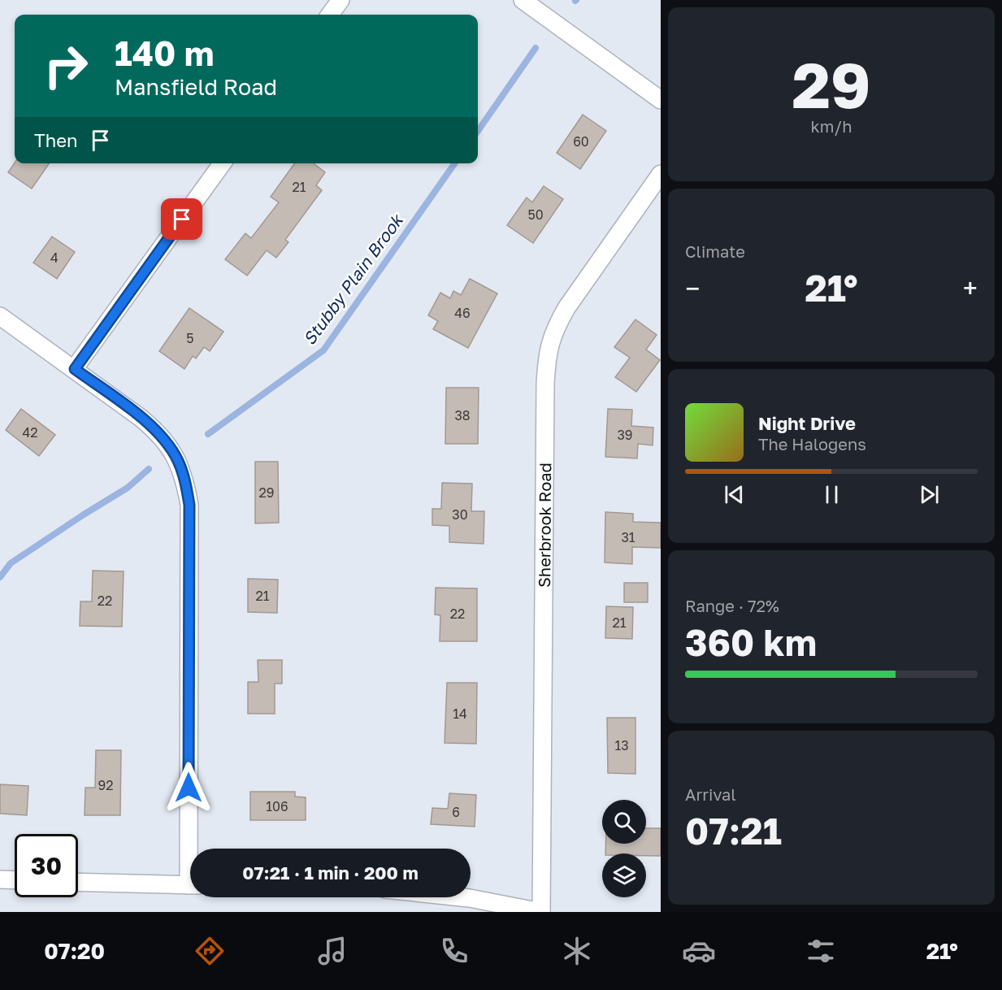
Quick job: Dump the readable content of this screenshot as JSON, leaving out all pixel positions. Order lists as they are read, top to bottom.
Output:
{
  "streets": {
    "street": ["Sherbrook Road"]
  },
  "water": ["Stubby Plain Brook"],
  "house_numbers": [
    "60",
    "21",
    "50",
    "4",
    "46",
    "5",
    "38",
    "42",
    "39",
    "29",
    "30",
    "31",
    "21",
    "22",
    "22",
    "21",
    "14",
    "13",
    "92",
    "106",
    "6"
  ],
  "page": {
    "tile": [
      ["29", "km/h"],
      "Climate",
      ["Range · 72%", "360 km"],
      ["Arrival", "07:21"]
    ],
    "turn": ["140 m", "Mansfield Road"],
    "then": "Then",
    "heat": ["−", "21°", "+"],
    "song": ["Night Drive", "The Halogens"],
    "limit": "30",
    "trip": "07:21 · 1 min · 200 m",
    "tabs": ["07:20", "21°"]
  }
}
